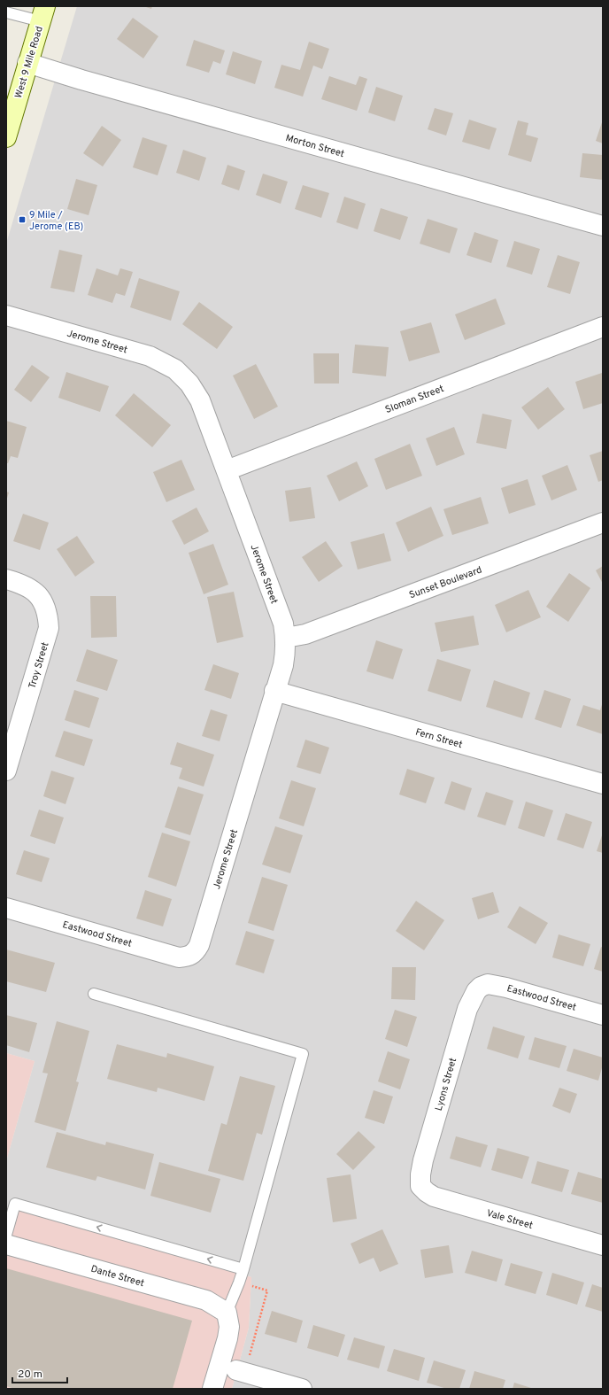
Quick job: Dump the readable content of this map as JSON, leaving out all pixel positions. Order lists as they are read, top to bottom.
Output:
{
  "streets": {
    "main road": ["West 9 Mile Road"],
    "street": [
      "Morton Street",
      "Jerome Street",
      "Sloman Street",
      "Sunset Boulevard",
      "Troy Street",
      "Fern Street",
      "Eastwood Street",
      "Lyons Street",
      "Vale Street",
      "Dante Street"
    ]
  },
  "crossings": [
    ["West 9 Mile Road", "Morton Street"],
    ["Jerome Street", "Sloman Street"],
    ["Jerome Street", "Sunset Boulevard"],
    ["Jerome Street", "Fern Street"],
    ["Jerome Street", "Eastwood Street"],
    ["Eastwood Street", "Lyons Street"],
    ["Lyons Street", "Vale Street"]
  ],
  "places": {
    "transit": ["9 Mile / Jerome (EB)"]
  },
  "scale_bar": "20 m"
}
